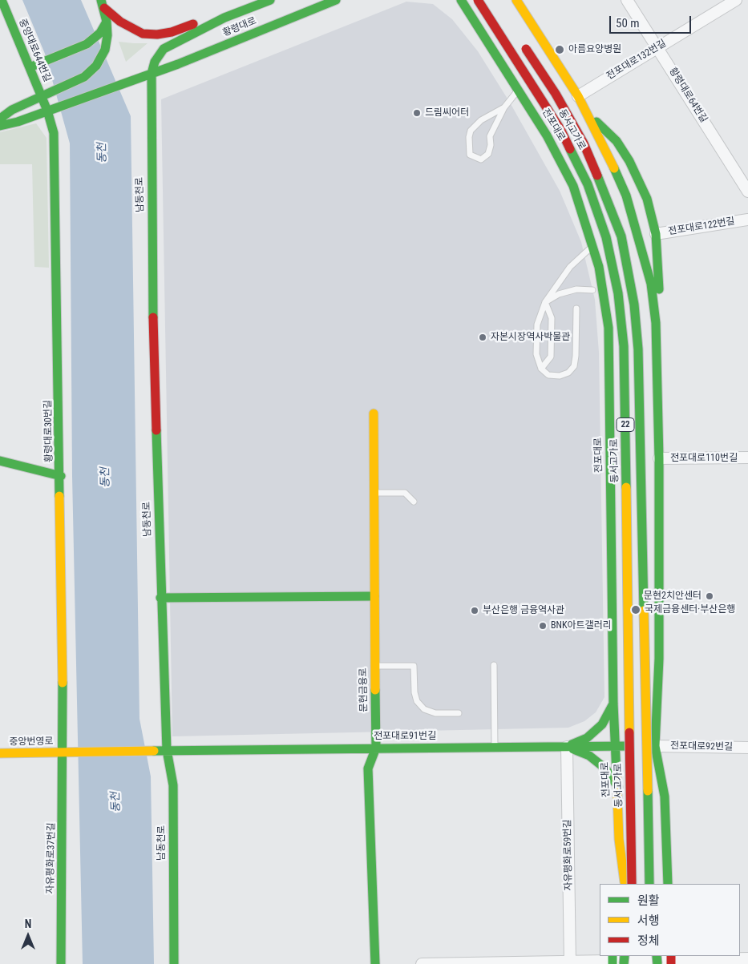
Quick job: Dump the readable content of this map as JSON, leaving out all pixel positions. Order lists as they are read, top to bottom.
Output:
{
  "streets": {
    "main road": [
      "황령대로",
      "중앙대로644번길",
      "전포대로",
      "동서고가로",
      "남동천로",
      "22",
      "황령대로30번길",
      "문현금융로",
      "전포대로91번길",
      "중앙번영로",
      "자유평화로37번길"
    ],
    "street": [
      "전포대로132번길",
      "황령대로64번길",
      "전포대로122번길",
      "전포대로110번길",
      "전포대로92번길",
      "자유평화로59번길"
    ]
  },
  "crossings": [
    ["황령대로", "중앙대로644번길"],
    ["황령대로", "남동천로"],
    ["황령대로", "황령대로30번길"],
    ["중앙대로644번길", "황령대로30번길"],
    ["전포대로132번길", "황령대로64번길"],
    ["전포대로", "전포대로91번길"],
    ["남동천로", "전포대로91번길"],
    ["황령대로30번길", "중앙번영로"],
    ["황령대로30번길", "자유평화로37번길"],
    ["문현금융로", "전포대로91번길"],
    ["전포대로91번길", "중앙번영로"],
    ["전포대로91번길", "전포대로92번길"],
    ["전포대로91번길", "자유평화로59번길"],
    ["중앙번영로", "자유평화로37번길"]
  ],
  "water": ["동천"],
  "places": [
    "아름요양병원",
    "드림씨어터",
    "자본시장역사박물관",
    "문현2치안센터",
    "국제금융센터·부산은행",
    "부산은행 금융역사관",
    "BNK아트갤러리"
  ],
  "legend": ["원활", "서행", "정체"],
  "scale_bar": "50 m",
  "north": "top"
}
